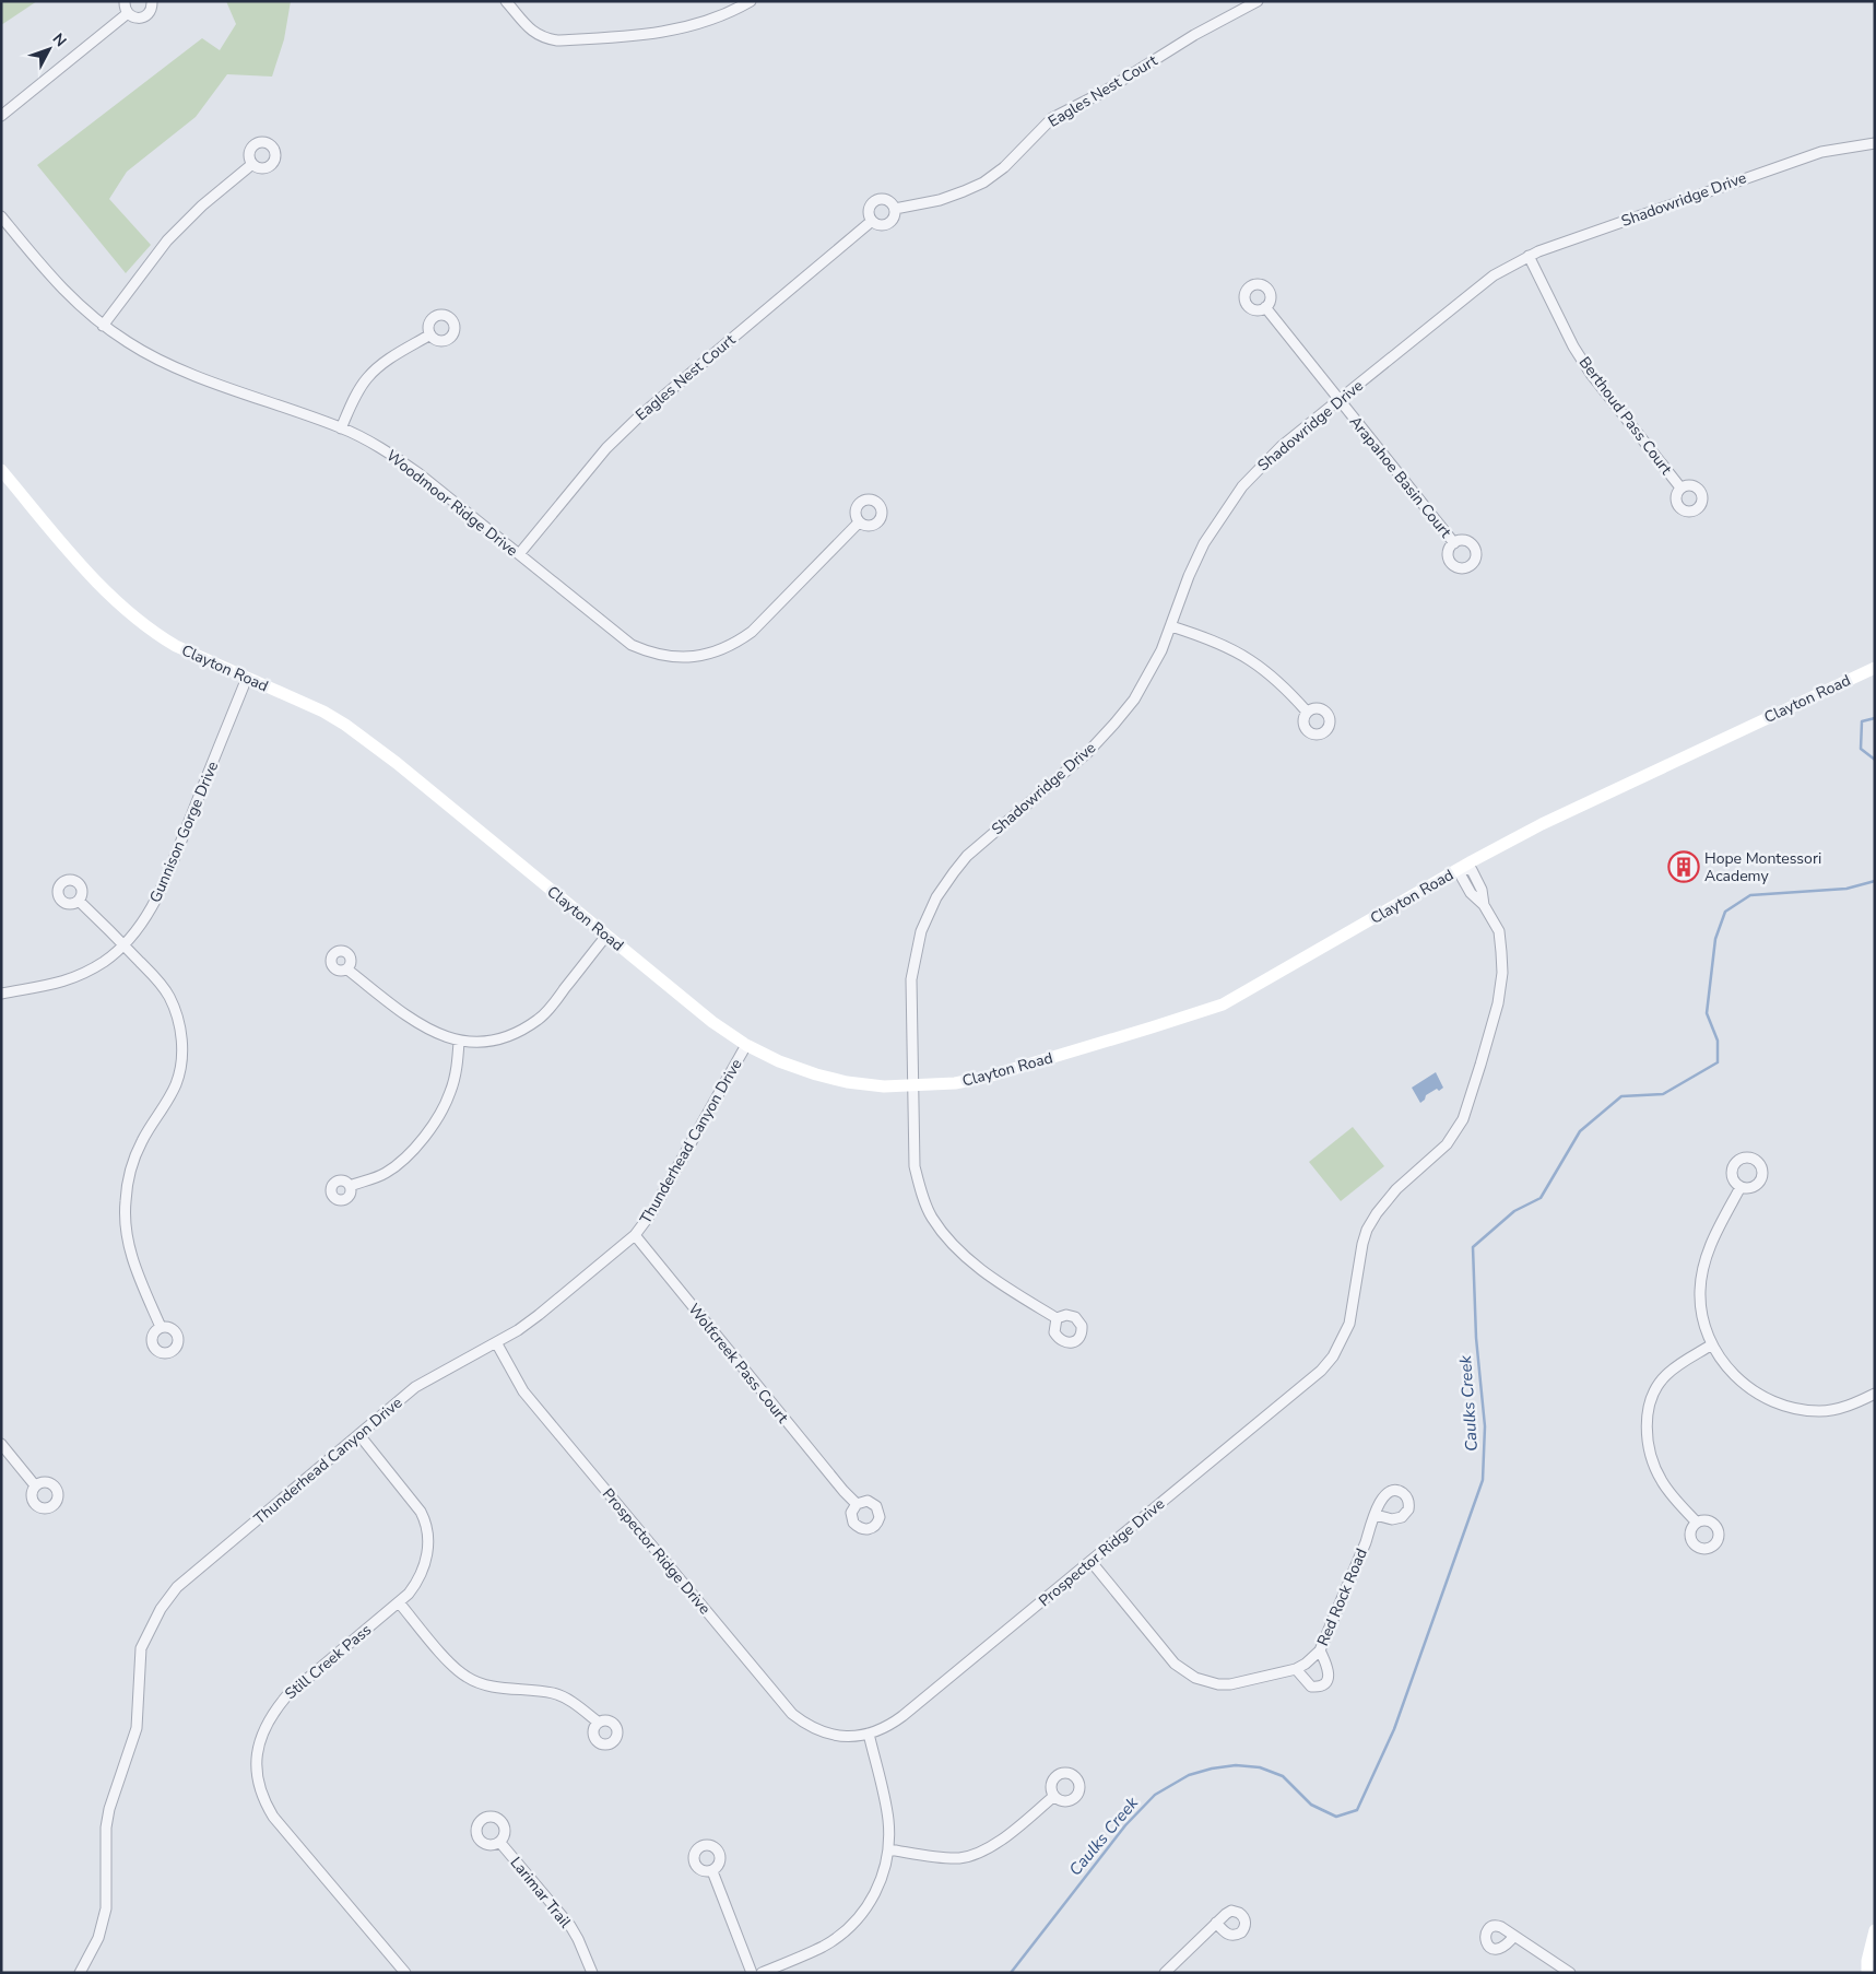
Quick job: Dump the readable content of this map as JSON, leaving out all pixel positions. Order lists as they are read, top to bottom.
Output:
{
  "streets": {
    "main road": ["Clayton Road"],
    "street": [
      "Eagles Nest Court",
      "Shadowridge Drive",
      "Berthoud Pass Court",
      "Arapahoe Basin Court",
      "Woodmoor Ridge Drive",
      "Gunnison Gorge Drive",
      "Thunderhead Canyon Drive",
      "Wolfcreek Pass Court",
      "Prospector Ridge Drive",
      "Red Rock Road",
      "Still Creek Pass",
      "Larimar Trail"
    ]
  },
  "crossings": [
    ["Eagles Nest Court", "Woodmoor Ridge Drive"],
    ["Shadowridge Drive", "Berthoud Pass Court"],
    ["Shadowridge Drive", "Arapahoe Basin Court"],
    ["Shadowridge Drive", "Clayton Road"],
    ["Clayton Road", "Gunnison Gorge Drive"],
    ["Clayton Road", "Thunderhead Canyon Drive"],
    ["Clayton Road", "Prospector Ridge Drive"],
    ["Thunderhead Canyon Drive", "Wolfcreek Pass Court"],
    ["Thunderhead Canyon Drive", "Prospector Ridge Drive"],
    ["Thunderhead Canyon Drive", "Still Creek Pass"],
    ["Prospector Ridge Drive", "Red Rock Road"]
  ],
  "water": ["Caulks Creek"],
  "places": {
    "building": ["Hope Montessori Academy"]
  },
  "north": "top right"
}
